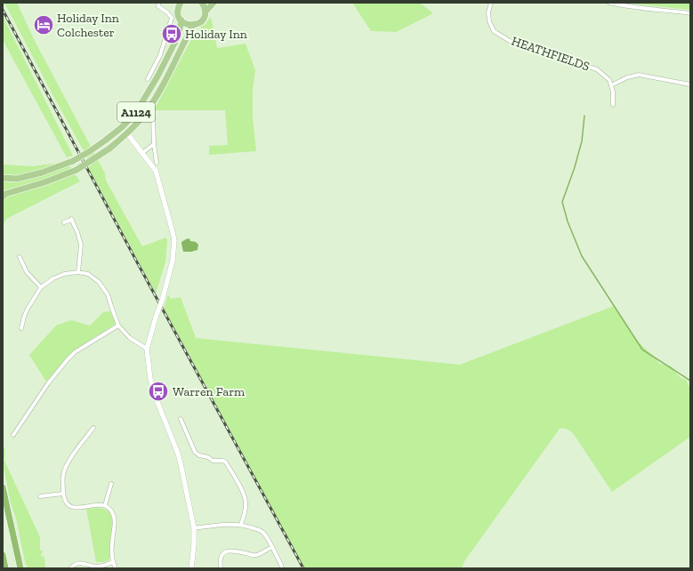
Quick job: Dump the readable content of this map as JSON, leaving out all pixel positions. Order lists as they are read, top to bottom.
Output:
{
  "streets": {
    "main road": ["A1124"],
    "street": ["HEATHFIELDS"]
  },
  "places": {
    "hotel": ["Holiday Inn Colchester"],
    "bus stop": ["Holiday Inn", "Warren Farm"]
  }
}
